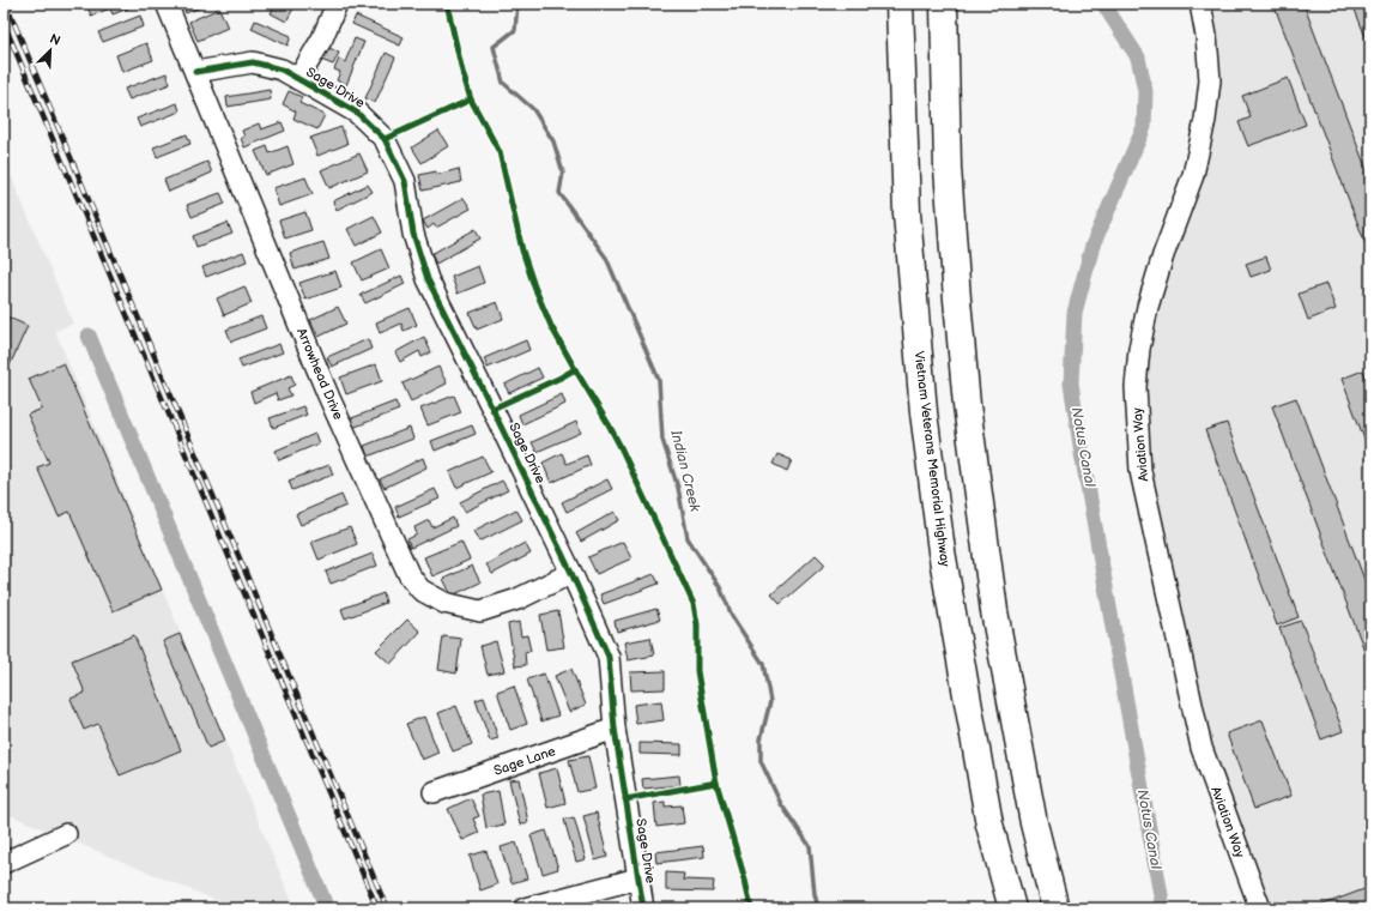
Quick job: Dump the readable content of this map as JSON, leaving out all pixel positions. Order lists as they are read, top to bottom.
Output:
{
  "streets": {
    "highway": ["Vietnam Veterans Memorial Highway"],
    "street": [
      "Sage Drive",
      "Arrowhead Drive",
      "Aviation Way",
      "Sage Lane"
    ]
  },
  "crossings": [
    ["Sage Drive", "Arrowhead Drive"],
    ["Sage Drive", "Sage Lane"]
  ],
  "water": ["Notus Canal", "Indian Creek"],
  "north": "top right"
}
